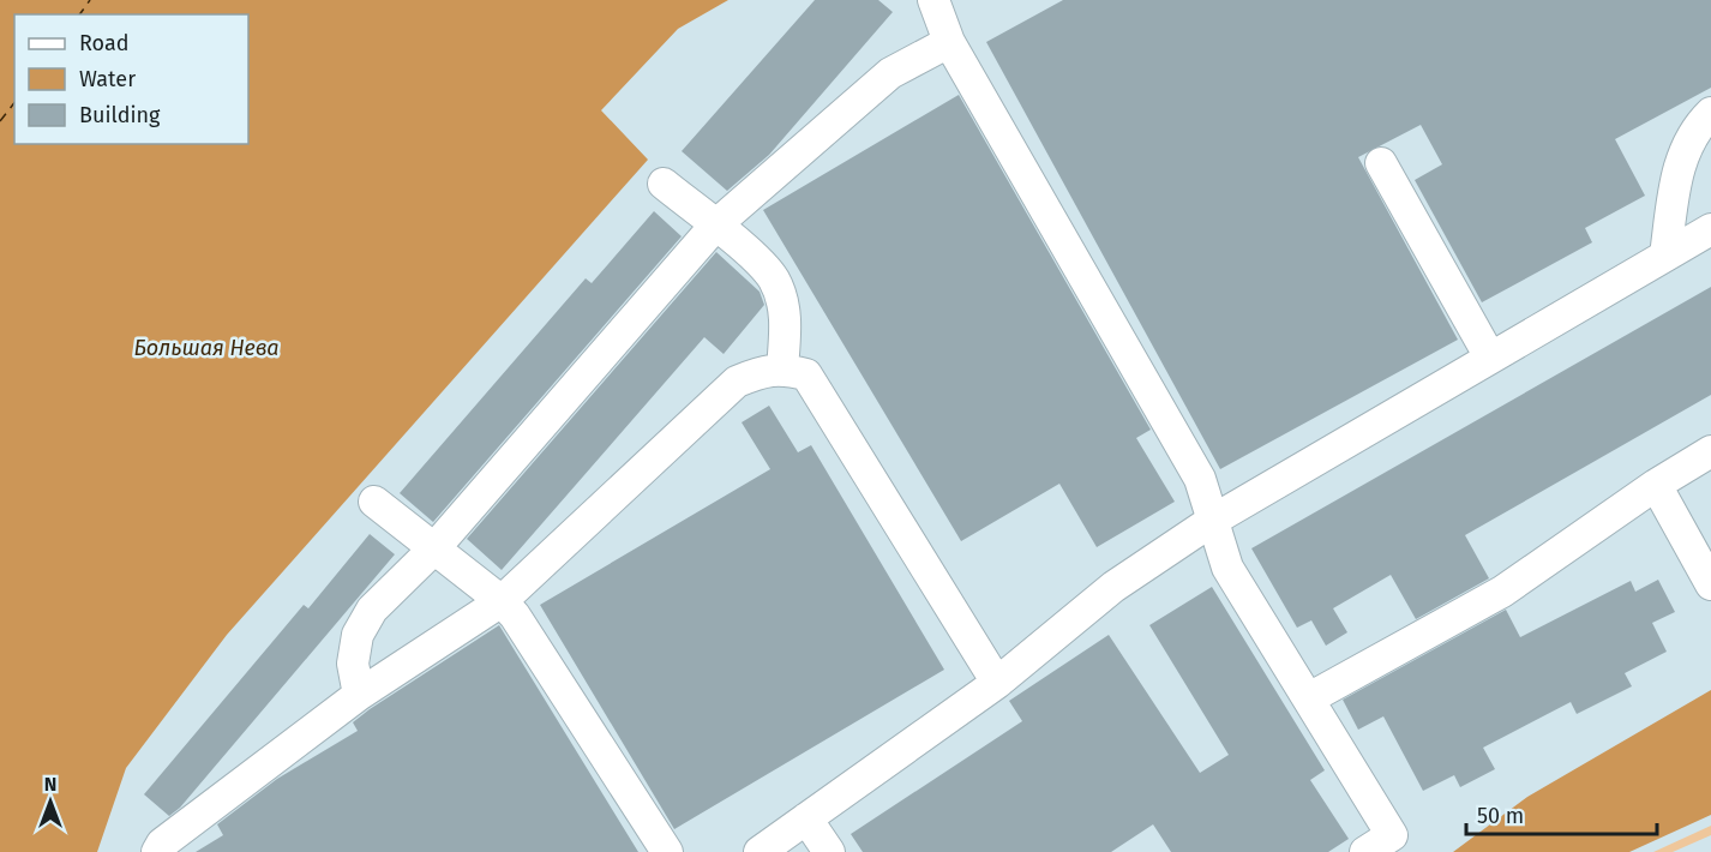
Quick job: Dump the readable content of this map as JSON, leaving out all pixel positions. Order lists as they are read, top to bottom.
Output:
{
  "water": ["Большая Нева"],
  "legend": ["Road", "Water", "Building"],
  "scale_bar": "50 m",
  "north": "top"
}
